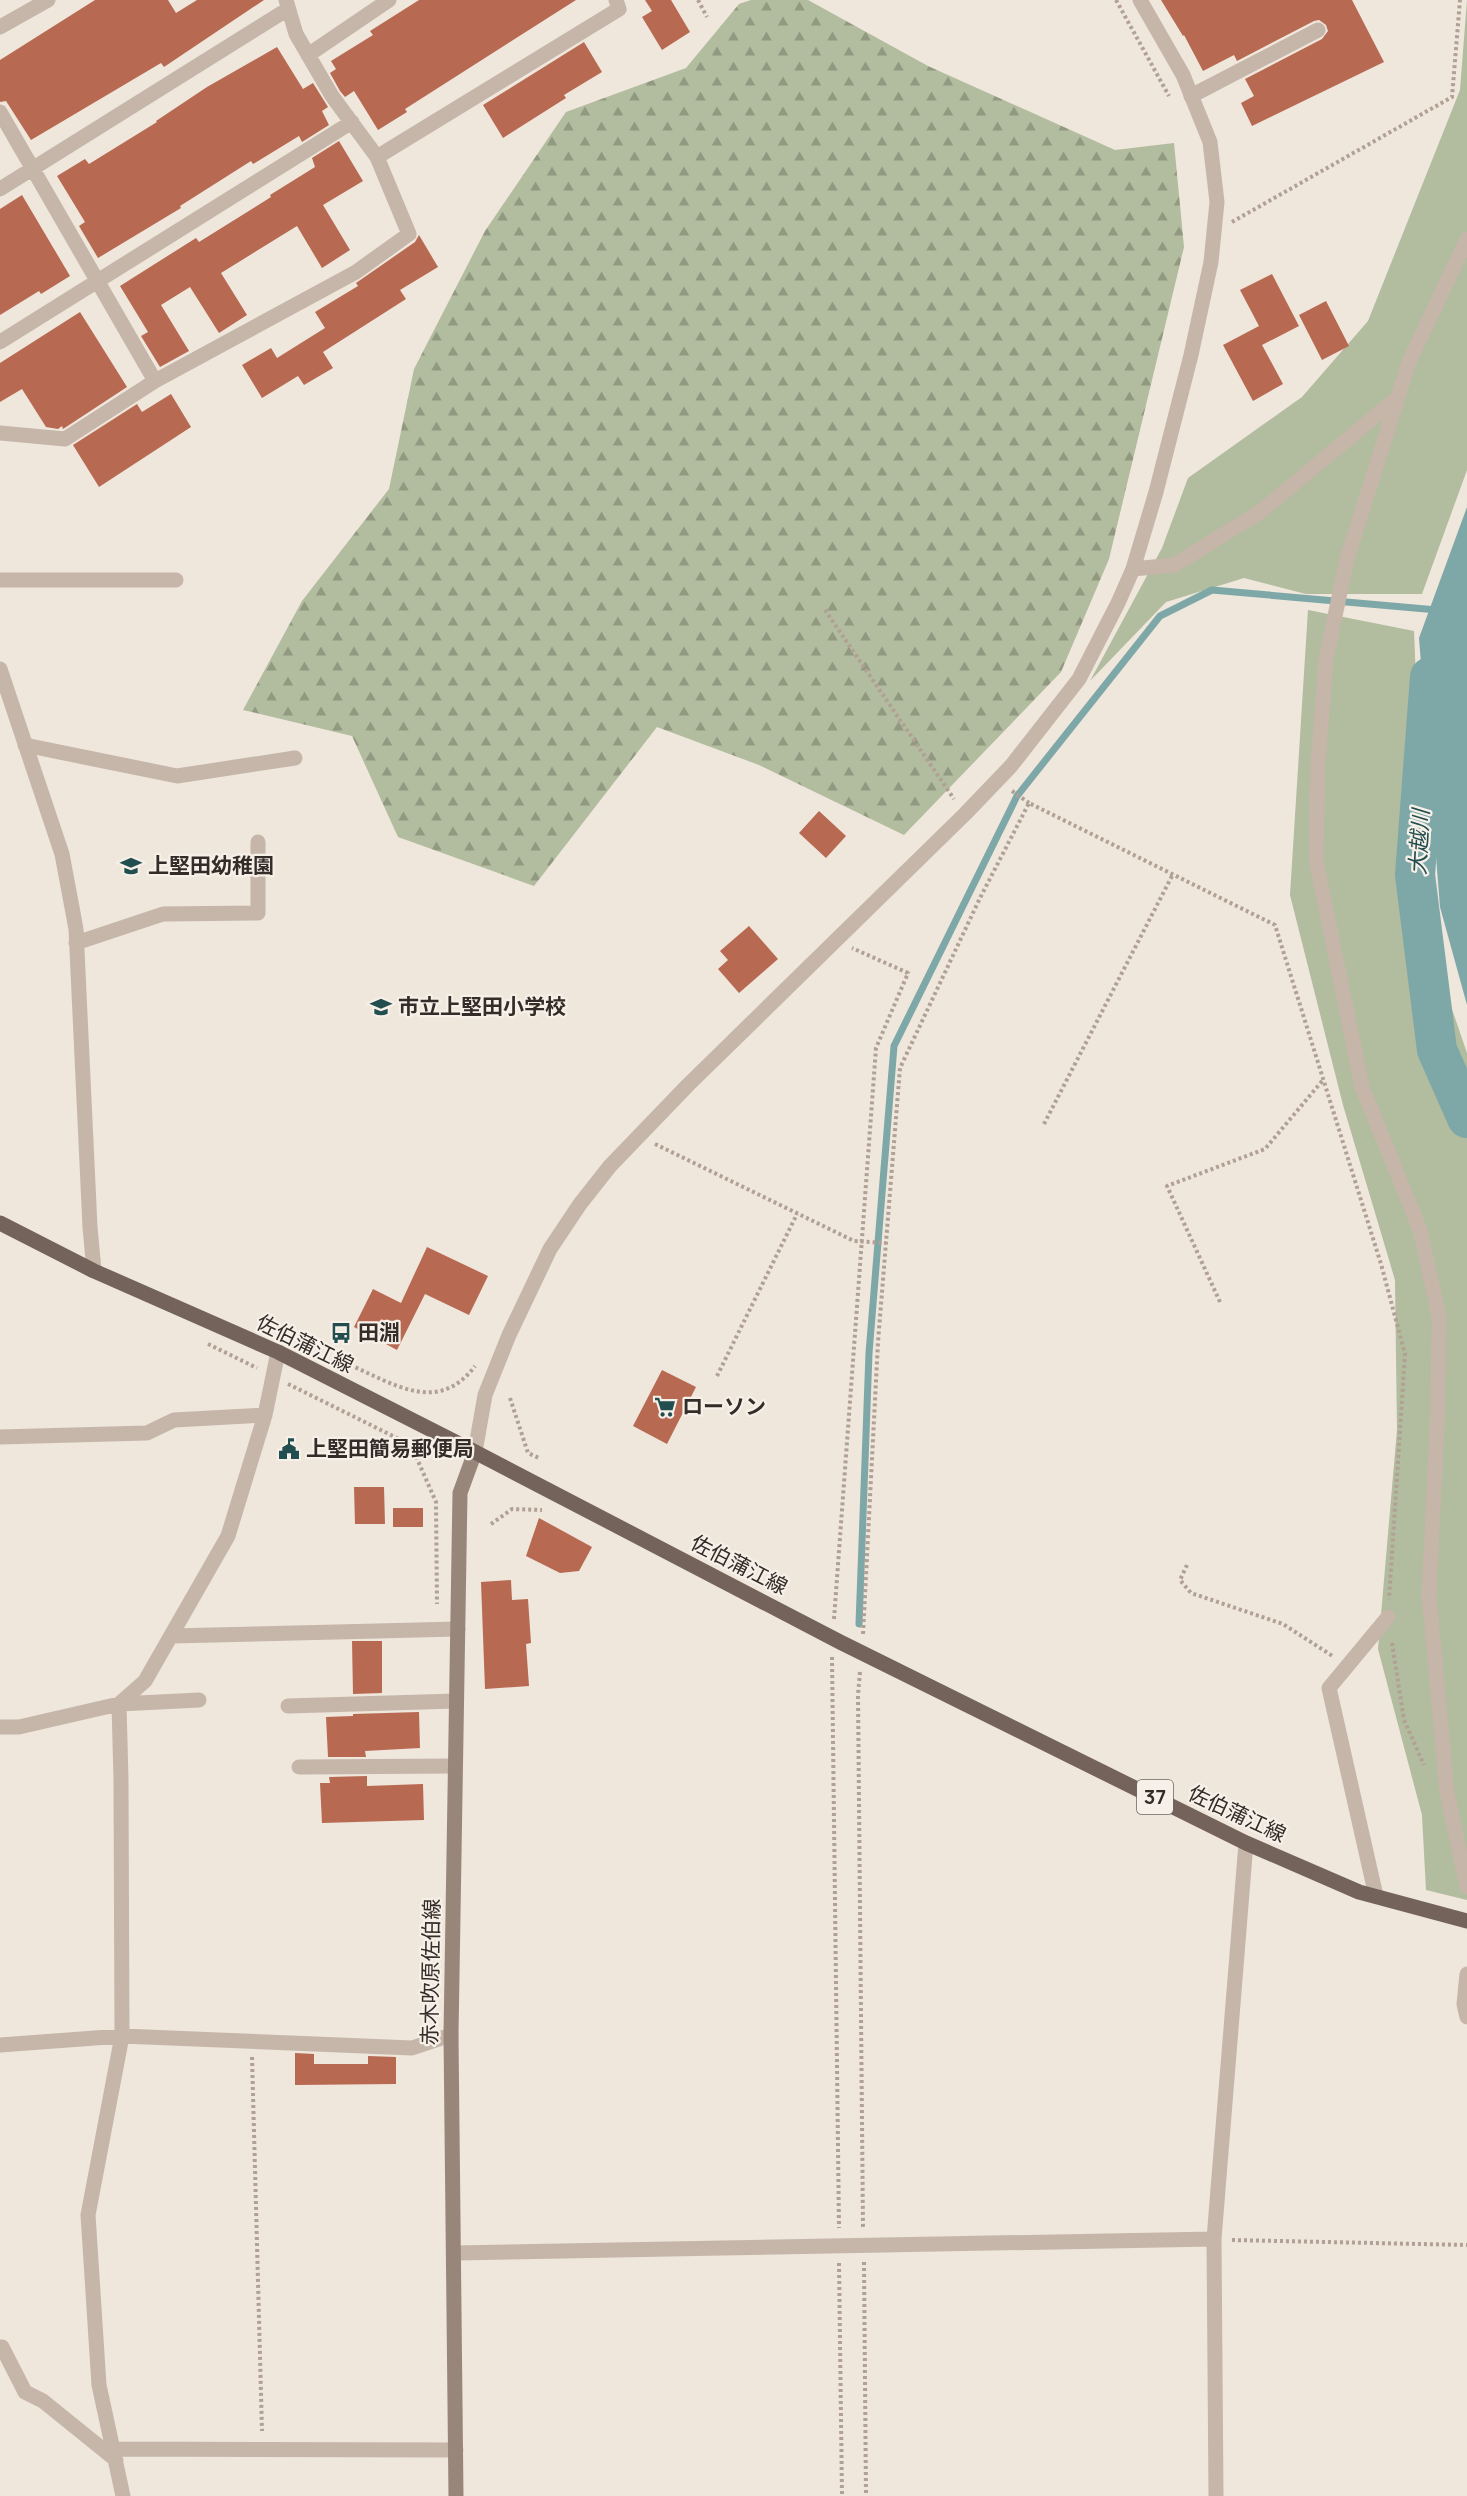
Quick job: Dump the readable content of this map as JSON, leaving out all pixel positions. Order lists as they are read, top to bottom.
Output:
{
  "streets": {
    "main road": ["佐伯蒲江線", "37", "赤木吹原佐伯線"]
  },
  "crossings": [
    ["佐伯蒲江線", "赤木吹原佐伯線"]
  ],
  "water": ["大越川"],
  "places": {
    "school or university": ["上堅田幼稚園", "市立上堅田小学校"],
    "bus stop": ["田淵"],
    "supermarket": ["ローソン"],
    "public building": ["上堅田簡易郵便局"]
  }
}
